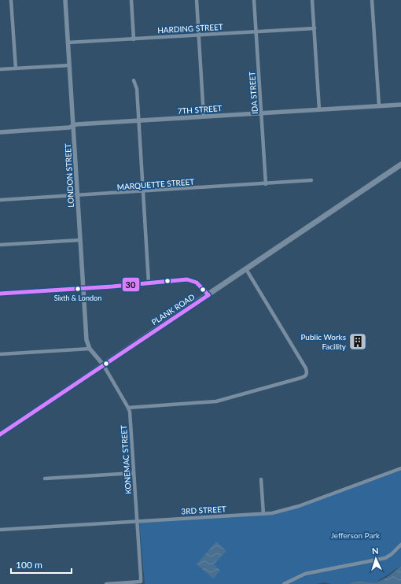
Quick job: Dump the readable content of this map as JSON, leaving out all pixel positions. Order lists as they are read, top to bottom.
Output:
{
  "streets": {
    "main road": ["PLANK ROAD"],
    "street": [
      "HARDING STREET",
      "IDA STREET",
      "7TH STREET",
      "LONDON STREET",
      "MARQUETTE STREET",
      "KONEMAC STREET",
      "3RD STREET"
    ]
  },
  "crossings": [
    ["HARDING STREET", "IDA STREET"],
    ["HARDING STREET", "LONDON STREET"],
    ["IDA STREET", "7TH STREET"],
    ["IDA STREET", "MARQUETTE STREET"],
    ["7TH STREET", "LONDON STREET"],
    ["LONDON STREET", "MARQUETTE STREET"],
    ["LONDON STREET", "KONEMAC STREET"],
    ["PLANK ROAD", "KONEMAC STREET"],
    ["KONEMAC STREET", "3RD STREET"]
  ],
  "parks": ["Jefferson Park"],
  "places": {
    "other": ["Sixth & London"],
    "building": ["Public Works Facility"]
  },
  "lines": ["transit line 30"],
  "scale_bar": "100 m",
  "north": "top"
}
